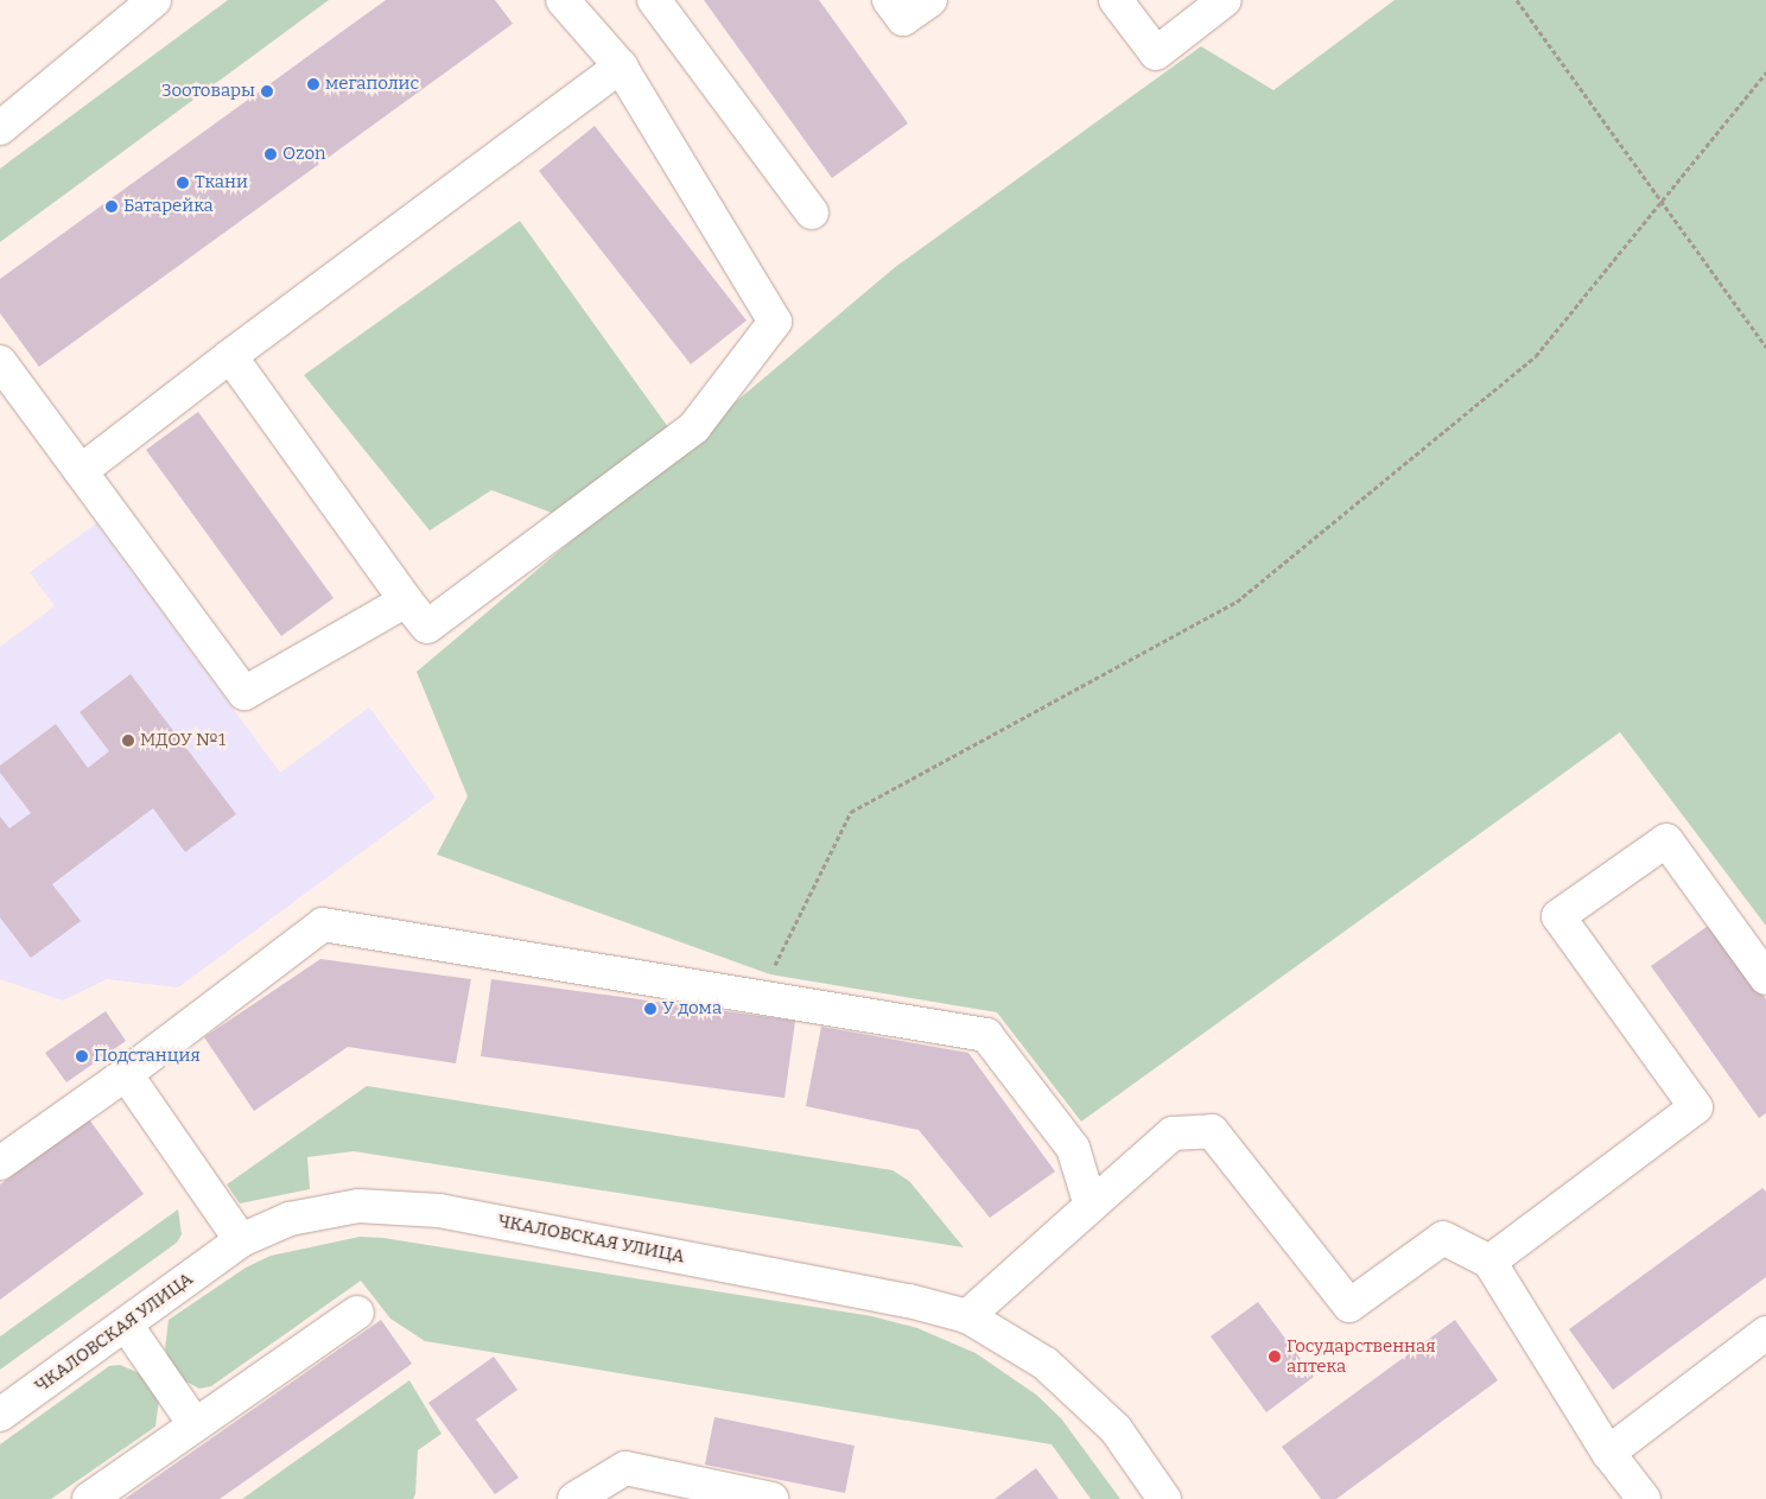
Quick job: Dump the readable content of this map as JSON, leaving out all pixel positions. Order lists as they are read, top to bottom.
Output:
{
  "streets": {
    "street": ["ЧКАЛОВСКАЯ УЛИЦА"]
  },
  "places": [
    "мегаполис",
    "Зоотовары",
    "Ozon",
    "Ткани",
    "Батарейка",
    "МДОУ №1",
    "У дома",
    "Подстанция",
    "Государственная аптека"
  ]
}
